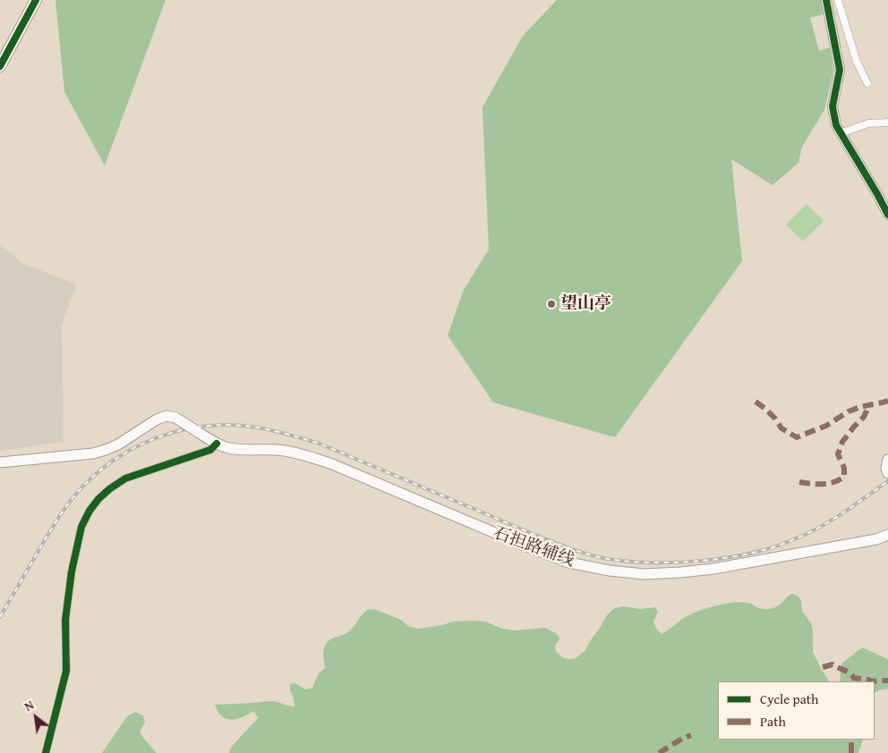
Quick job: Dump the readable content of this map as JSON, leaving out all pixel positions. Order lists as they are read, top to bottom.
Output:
{
  "streets": {
    "main road": ["石担路辅线"]
  },
  "places": ["望山亭"],
  "legend": ["Cycle path", "Path"],
  "north": "top left"
}
